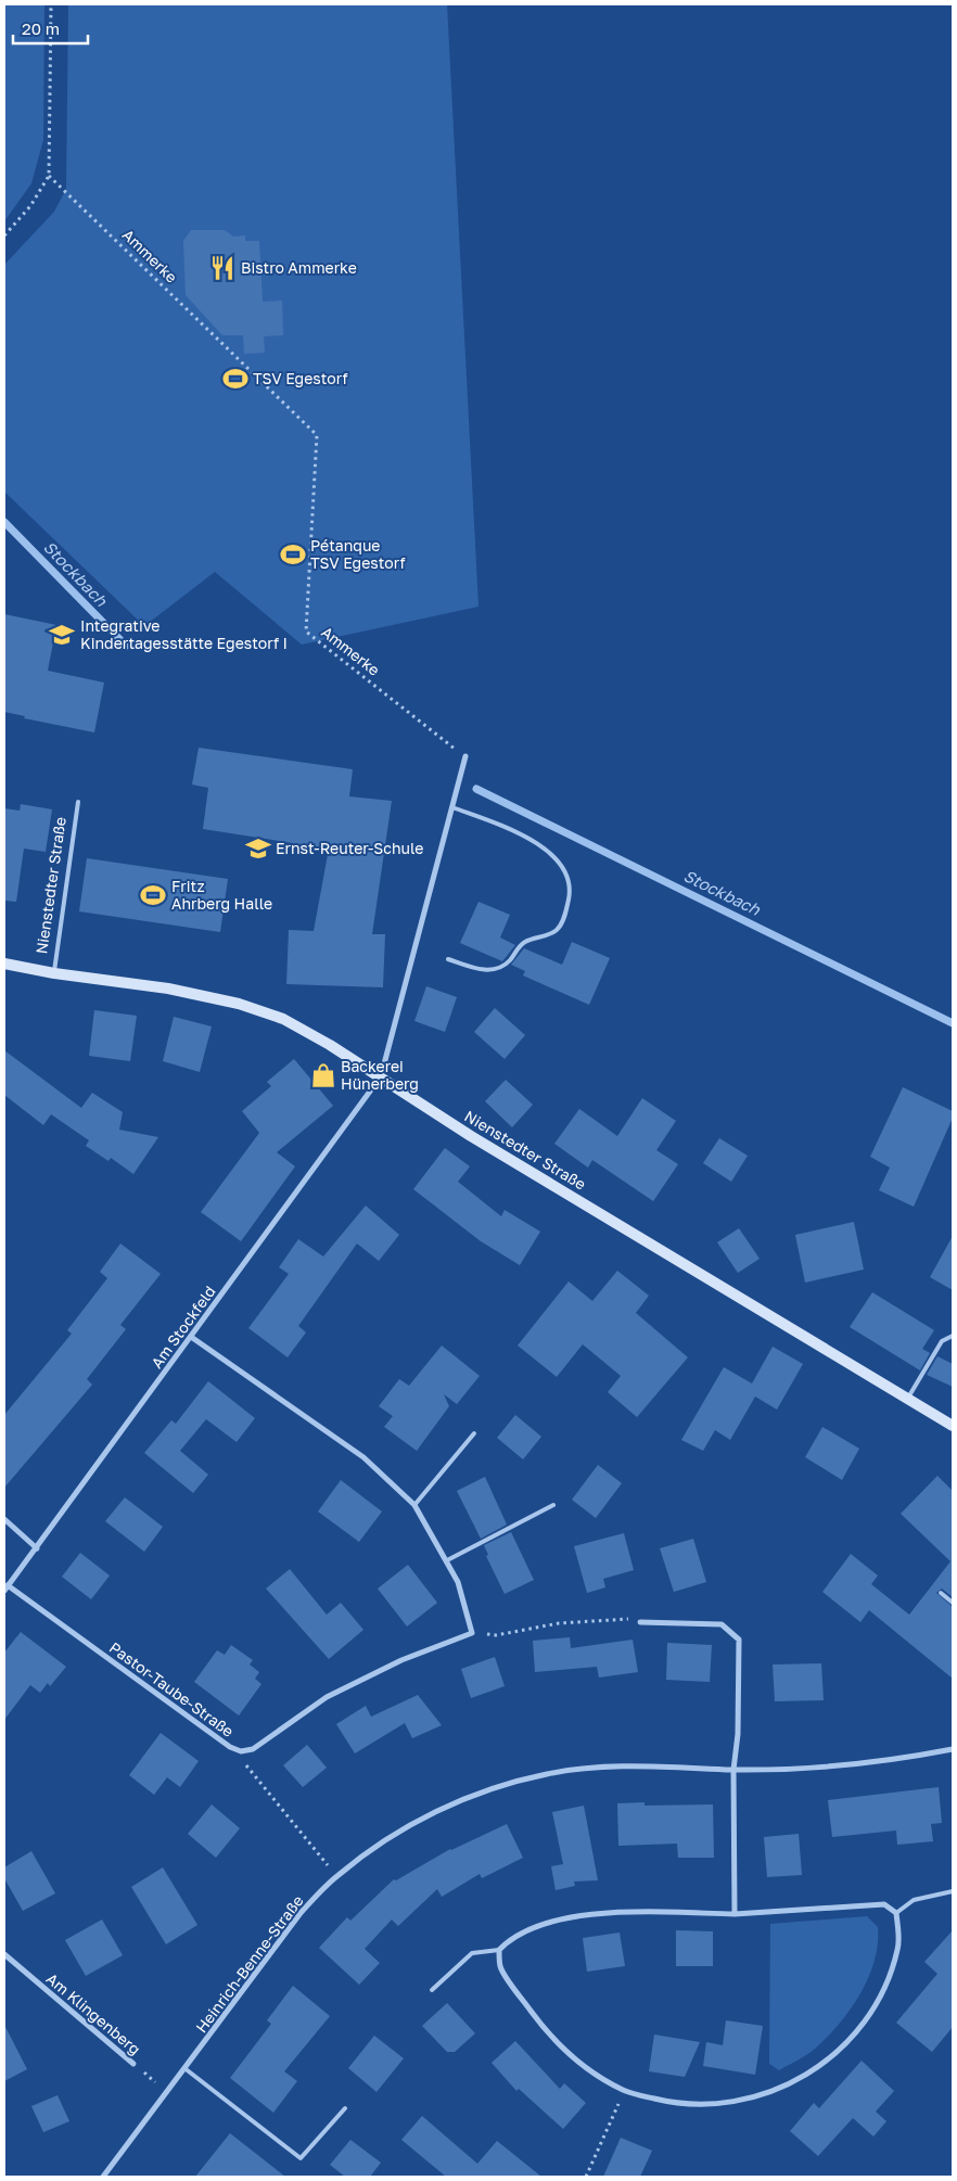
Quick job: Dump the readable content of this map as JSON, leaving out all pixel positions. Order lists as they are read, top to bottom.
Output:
{
  "streets": {
    "main road": ["Nienstedter Straße"],
    "street": [
      "Am Stockfeld",
      "Pastor-Taube-Straße",
      "Heinrich-Benne-Straße",
      "Am Klingenberg"
    ],
    "path": ["Ammerke"]
  },
  "crossings": [
    ["Nienstedter Straße", "Am Stockfeld"],
    ["Am Stockfeld", "Pastor-Taube-Straße"],
    ["Heinrich-Benne-Straße", "Am Klingenberg"]
  ],
  "water": ["Stockbach"],
  "places": {
    "restaurant": ["Bistro Ammerke"],
    "sports": ["TSV Egestorf", "Pétanque TSV Egestorf", "Fritz Ahrberg Halle"],
    "school or university": ["Integrative Kindertagesstätte Egestorf I", "Ernst-Reuter-Schule"],
    "shop": ["Backerei Hünerberg"]
  },
  "scale_bar": "20 m"
}
